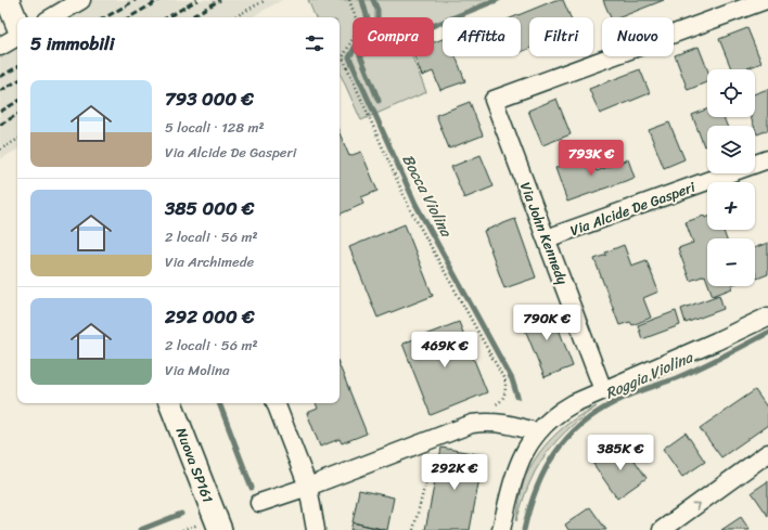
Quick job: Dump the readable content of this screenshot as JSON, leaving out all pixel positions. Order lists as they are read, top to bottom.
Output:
{
  "streets": {
    "main road": ["Nuova SP161"],
    "street": ["Via Alcide De Gasperi", "Via John Kennedy"]
  },
  "crossings": [
    ["Via Alcide De Gasperi", "Via John Kennedy"]
  ],
  "water": ["Bocca Violina", "Roggia Violina"],
  "page": {
    "chip": [
      "Compra",
      "Affitta",
      "Filtri",
      "Nuovo"
    ],
    "heading": "5 immobili",
    "map_buttons": ["+", "−"],
    "list": [
      {
        "name": "793 000 €",
        "note": "5 locali · 128 m² · Via Alcide De Gasperi"
      },
      {
        "name": "385 000 €",
        "note": "2 locali · 56 m² · Via Archimede"
      },
      {
        "name": "292 000 €",
        "note": "2 locali · 56 m² · Via Molina"
      }
    ],
    "price": [
      "793K €",
      "790K €",
      "469K €",
      "385K €",
      "292K €"
    ]
  }
}
